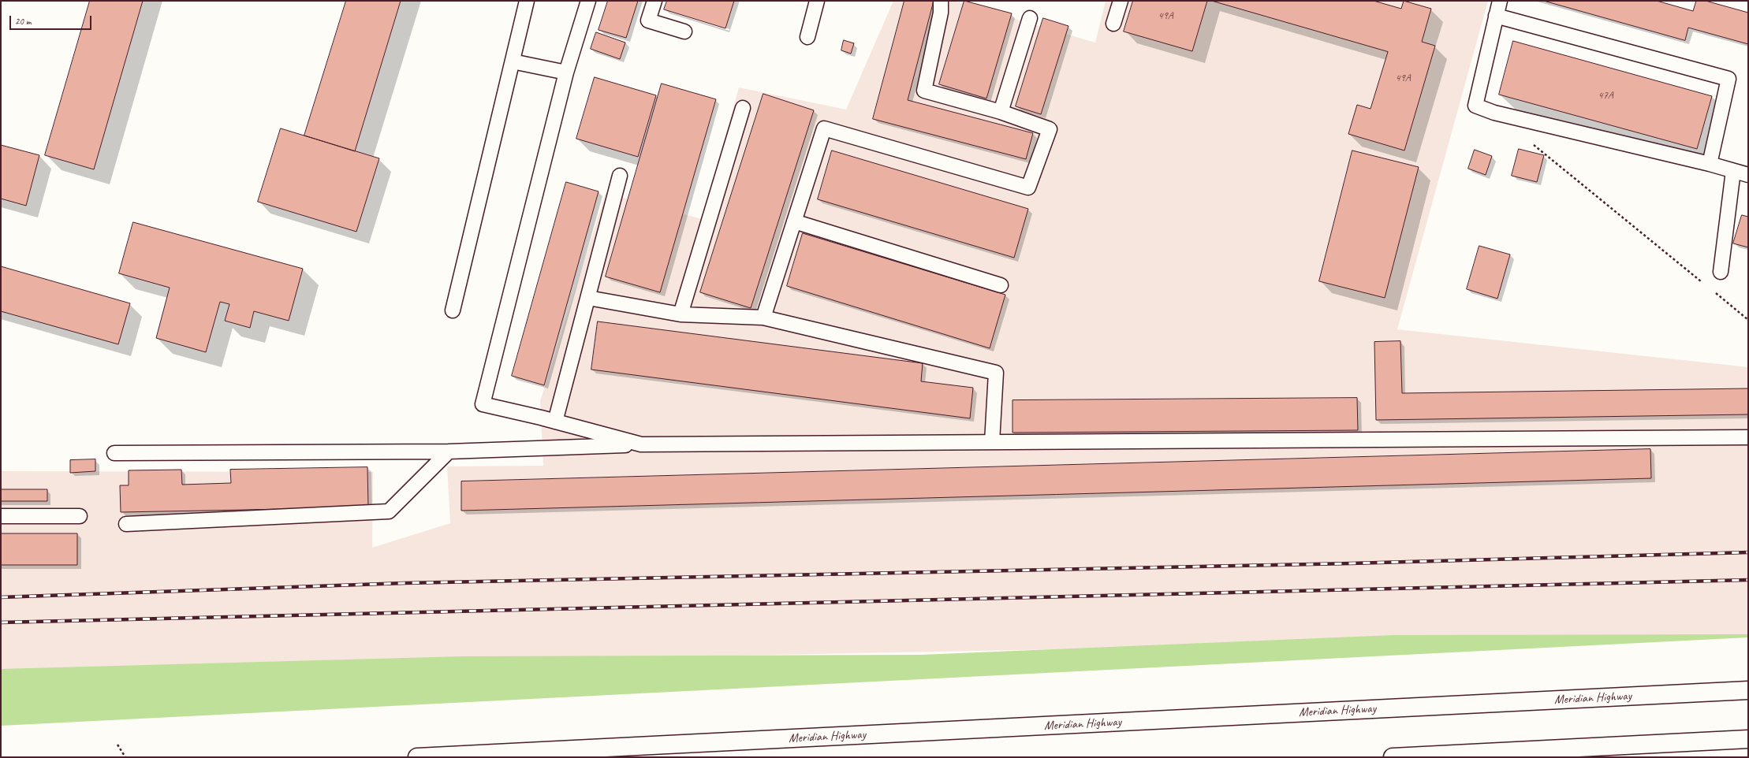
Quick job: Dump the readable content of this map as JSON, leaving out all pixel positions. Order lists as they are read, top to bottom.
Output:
{
  "streets": {
    "main road": ["Meridian Highway"]
  },
  "house_numbers": ["49А", "49А", "47А"],
  "scale_bar": "20 m"
}
